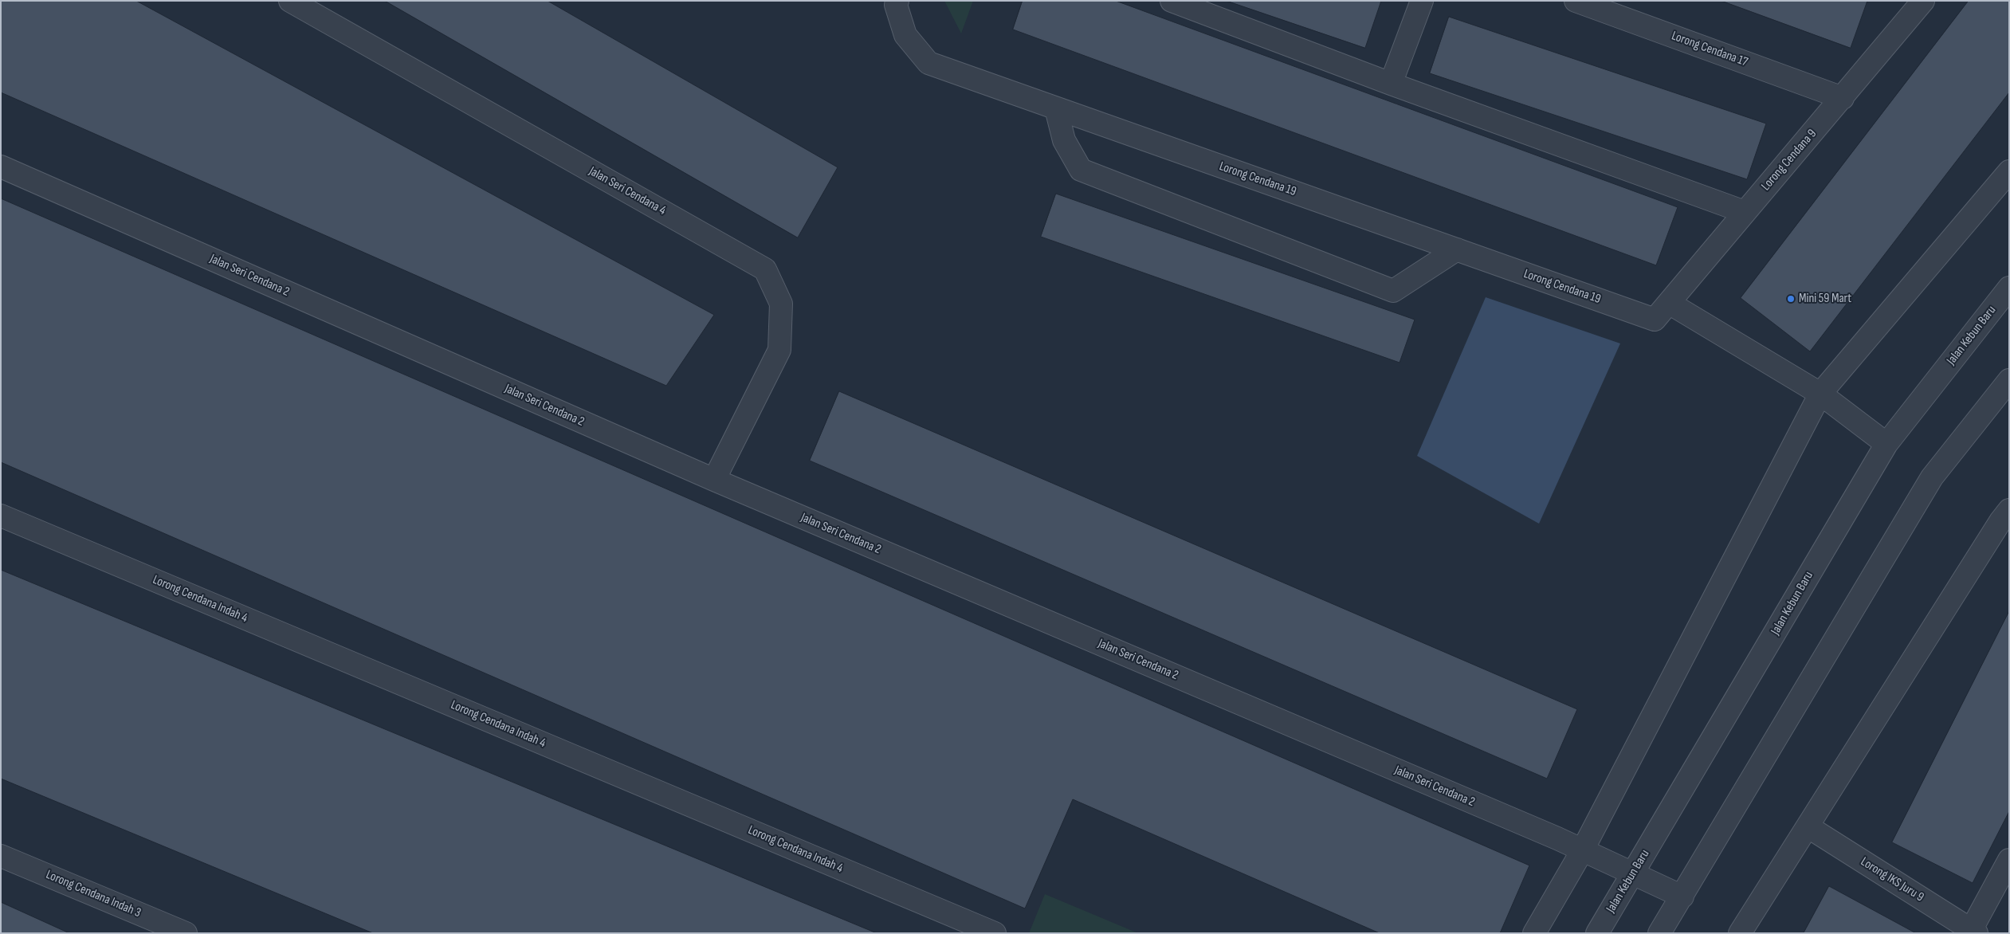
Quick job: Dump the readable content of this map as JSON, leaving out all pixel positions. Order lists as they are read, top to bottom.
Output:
{
  "streets": {
    "street": [
      "Lorong Cendana 17",
      "Lorong Cendana 9",
      "Lorong Cendana 19",
      "Jalan Seri Cendana 4",
      "Jalan Seri Cendana 2",
      "Jalan Kebun Baru",
      "Lorong Cendana Indah 4",
      "Lorong IKS Juru 9",
      "Lorong Cendana Indah 3"
    ]
  },
  "crossings": [
    ["Lorong Cendana 17", "Lorong Cendana 9"],
    ["Lorong Cendana 9", "Lorong Cendana 19"],
    ["Jalan Seri Cendana 4", "Jalan Seri Cendana 2"],
    ["Jalan Seri Cendana 2", "Jalan Kebun Baru"]
  ],
  "places": ["Mini 59 Mart"]
}
